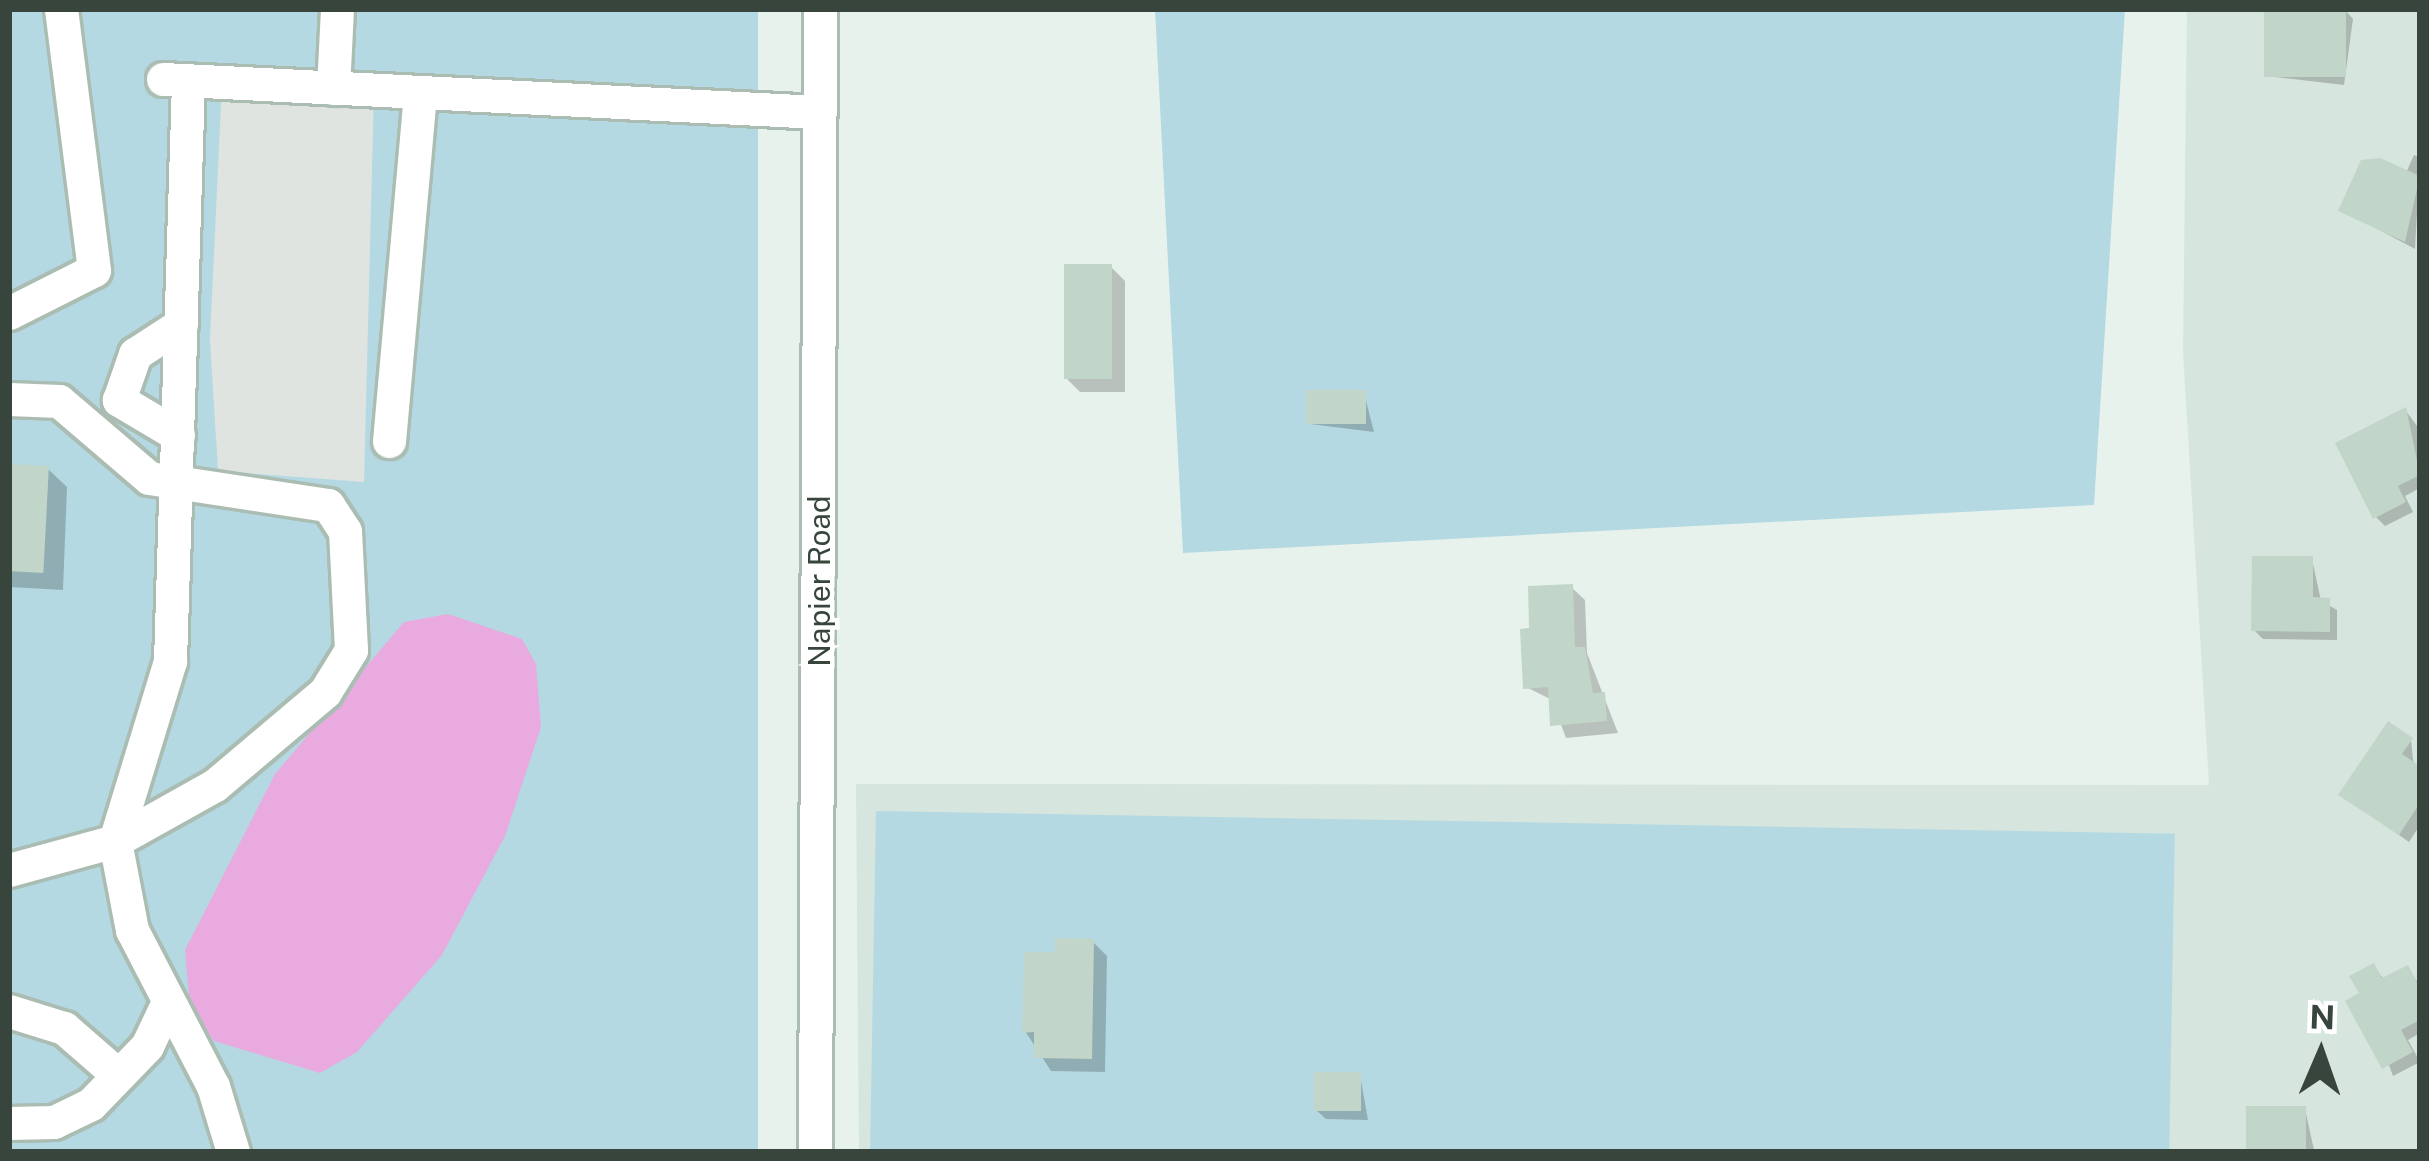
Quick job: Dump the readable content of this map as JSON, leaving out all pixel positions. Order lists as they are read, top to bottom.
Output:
{
  "streets": {
    "street": ["Napier Road"]
  },
  "north": "top"
}
